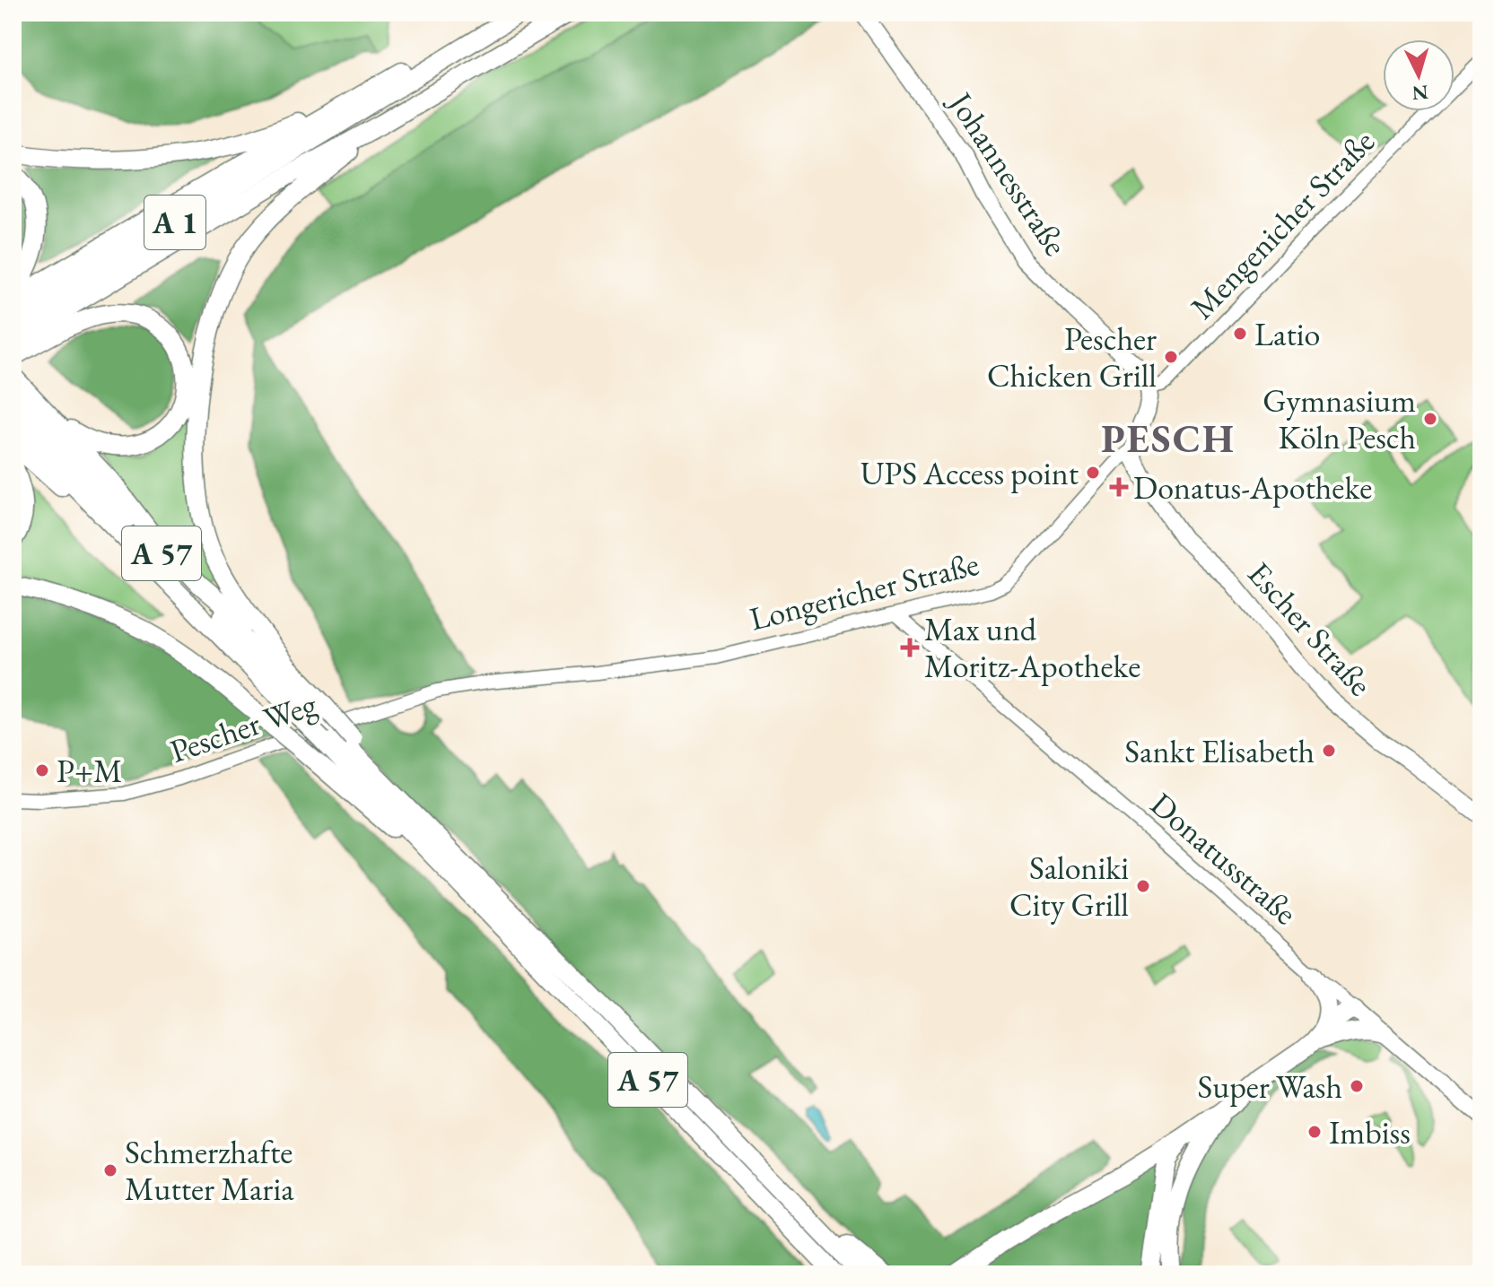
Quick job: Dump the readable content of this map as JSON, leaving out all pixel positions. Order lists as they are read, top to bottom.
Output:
{
  "streets": {
    "highway": ["A 1", "A 57"],
    "main road": [
      "Johannesstraße",
      "Longericher Straße",
      "Escher Straße",
      "Donatusstraße"
    ],
    "street": ["Mengenicher Straße", "Pescher Weg"]
  },
  "crossings": [
    ["Johannesstraße", "Mengenicher Straße"],
    ["Johannesstraße", "Longericher Straße"],
    ["Mengenicher Straße", "Longericher Straße"],
    ["Longericher Straße", "Escher Straße"],
    ["Longericher Straße", "Pescher Weg"],
    ["Longericher Straße", "Donatusstraße"]
  ],
  "districts": ["PESCH"],
  "places": {
    "other": [
      "Latio",
      "Pescher Chicken Grill",
      "Gymnasium Köln Pesch",
      "UPS Access point",
      "Sankt Elisabeth",
      "P+M",
      "Saloniki City Grill",
      "Super Wash",
      "Imbiss",
      "Schmerzhafte Mutter Maria"
    ],
    "health": ["Donatus-Apotheke", "Max und Moritz-Apotheke"]
  },
  "north": "bottom"
}
